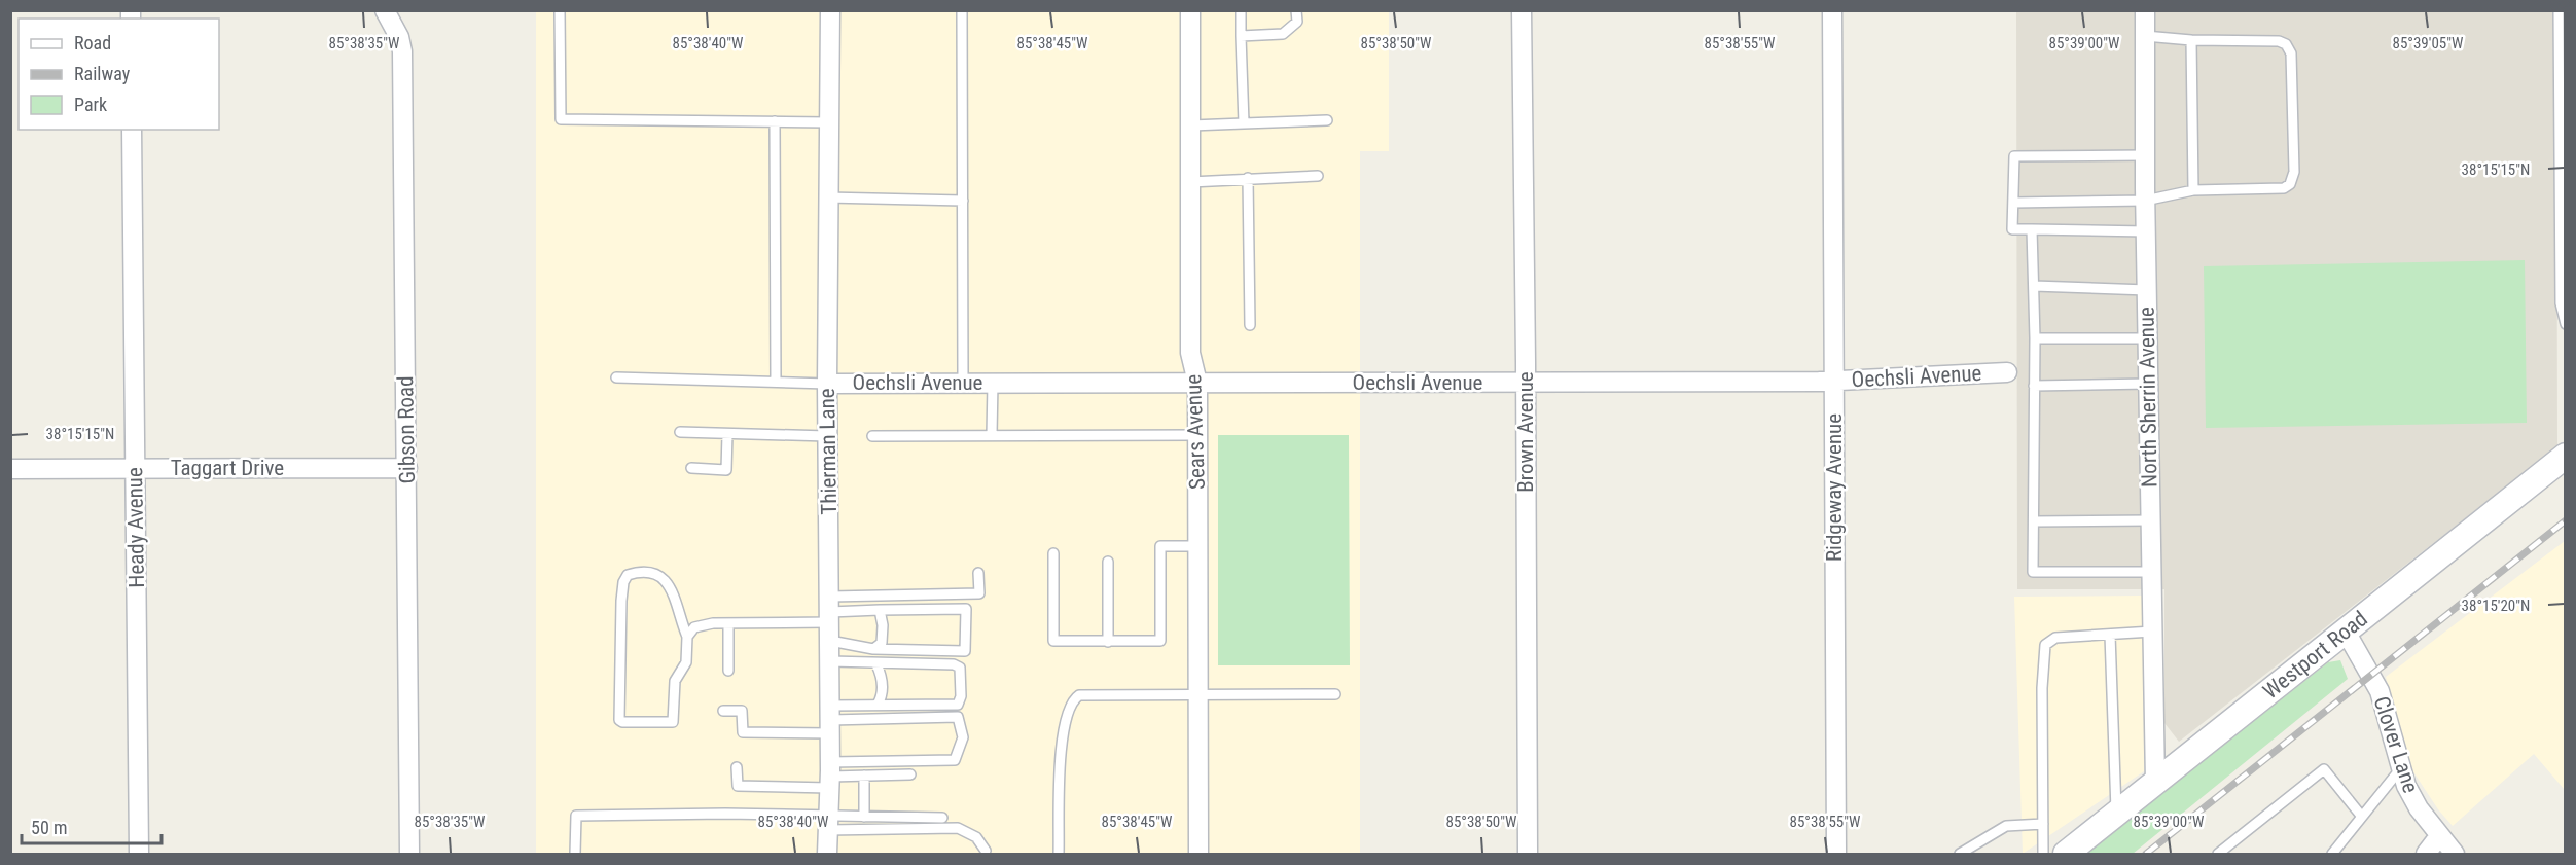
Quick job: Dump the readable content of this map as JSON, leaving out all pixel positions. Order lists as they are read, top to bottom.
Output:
{
  "streets": {
    "main road": ["Westport Road"],
    "street": [
      "Oechsli Avenue",
      "North Sherrin Avenue",
      "Gibson Road",
      "Sears Avenue",
      "Brown Avenue",
      "Thierman Lane",
      "Taggart Drive",
      "Ridgeway Avenue",
      "Heady Avenue",
      "Clover Lane"
    ]
  },
  "crossings": [
    ["Oechsli Avenue", "Sears Avenue"],
    ["Oechsli Avenue", "Brown Avenue"],
    ["Oechsli Avenue", "Thierman Lane"],
    ["Oechsli Avenue", "Ridgeway Avenue"],
    ["North Sherrin Avenue", "Westport Road"],
    ["Gibson Road", "Taggart Drive"],
    ["Taggart Drive", "Heady Avenue"],
    ["Westport Road", "Clover Lane"]
  ],
  "legend": ["Road", "Railway", "Park"],
  "scale_bar": "50 m",
  "coordinates": [
    "85°38'35\"W",
    "85°38'40\"W",
    "85°38'45\"W",
    "85°38'50\"W",
    "85°38'55\"W",
    "85°39'00\"W",
    "85°39'05\"W",
    "38°15'15\"N",
    "38°15'20\"N"
  ]
}
